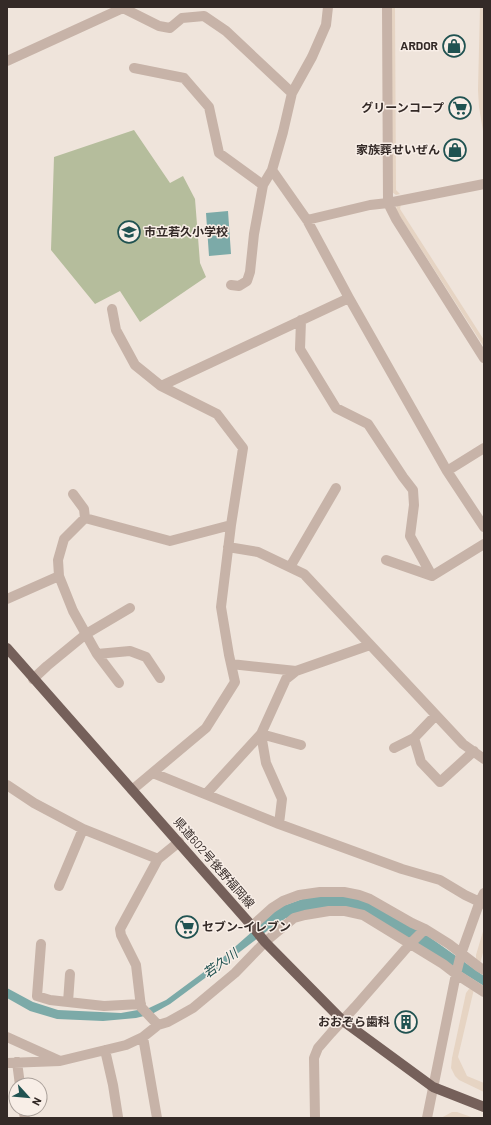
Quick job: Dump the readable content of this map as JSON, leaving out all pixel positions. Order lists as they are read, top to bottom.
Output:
{
  "streets": {
    "main road": ["県道602号後野福岡線"]
  },
  "water": ["若久川"],
  "places": {
    "shop": ["ARDOR", "家族葬せいぜん"],
    "supermarket": ["グリーンコープ", "セブン-イレブン"],
    "school or university": ["市立若久小学校"],
    "building": ["おおぞら歯科"]
  },
  "north": "bottom right"
}
